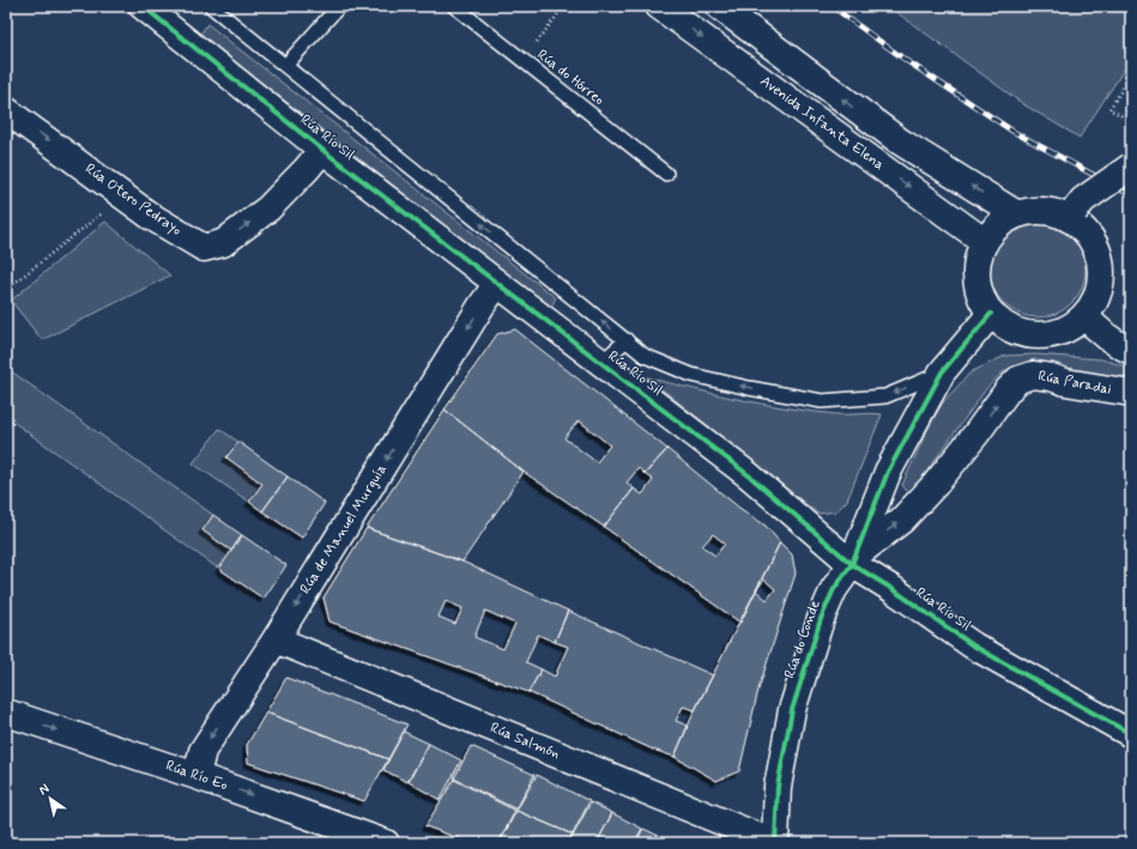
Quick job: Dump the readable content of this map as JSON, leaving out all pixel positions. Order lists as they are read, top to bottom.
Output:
{
  "streets": {
    "street": [
      "Avenida Infanta Elena",
      "Rúa Río Sil",
      "Rúa Otero Pedrayo",
      "Rúa Paradai",
      "Rúa de Manuel Murguía",
      "Rúa do Conde",
      "Rúa Salmón",
      "Rúa Río Eo"
    ],
    "lane": ["Rúa do Hórreo"]
  },
  "crossings": [
    ["Avenida Infanta Elena", "Rúa do Conde"],
    ["Rúa Río Sil", "Rúa Otero Pedrayo"],
    ["Rúa Río Sil", "Rúa de Manuel Murguía"],
    ["Rúa Río Sil", "Rúa do Conde"],
    ["Rúa Paradai", "Rúa do Conde"],
    ["Rúa de Manuel Murguía", "Rúa Salmón"],
    ["Rúa de Manuel Murguía", "Rúa Río Eo"],
    ["Rúa do Conde", "Rúa Salmón"]
  ],
  "one_way": ["Rúa Otero Pedrayo", "Rúa de Manuel Murguía", "Rúa Río Eo"],
  "north": "top left"
}
